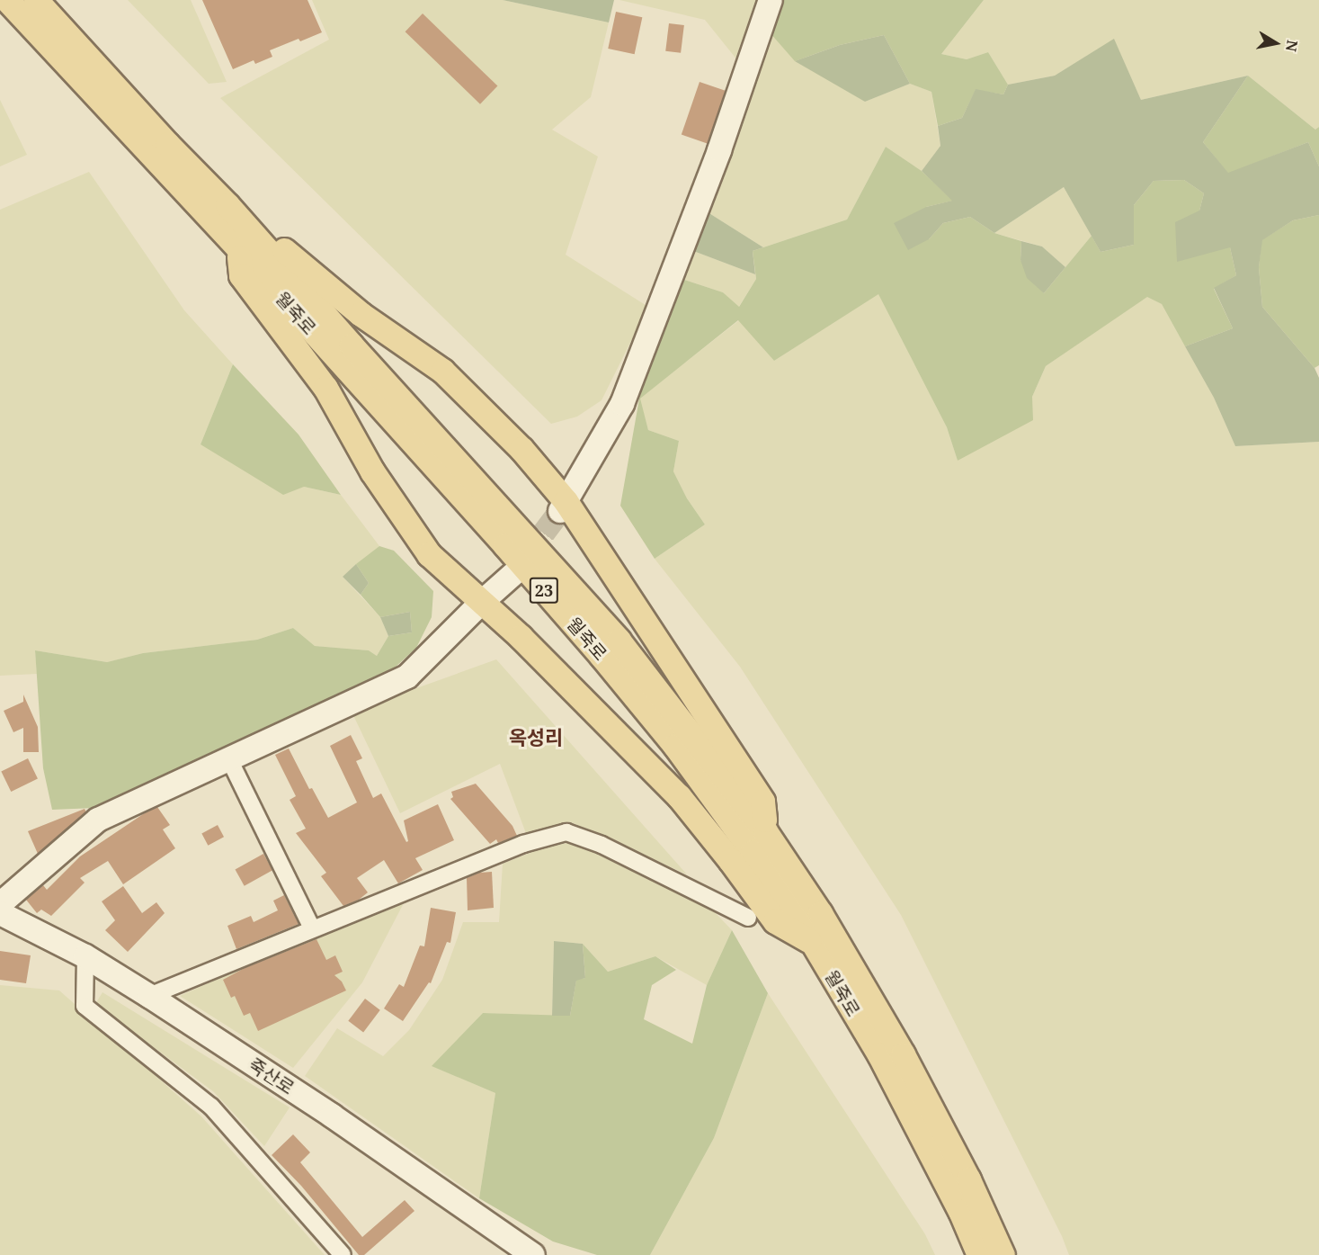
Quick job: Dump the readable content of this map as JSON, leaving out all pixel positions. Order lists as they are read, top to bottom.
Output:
{
  "streets": {
    "main road": ["월죽로", "23"],
    "street": ["죽산로"]
  },
  "districts": ["옥성리"],
  "north": "right"
}
